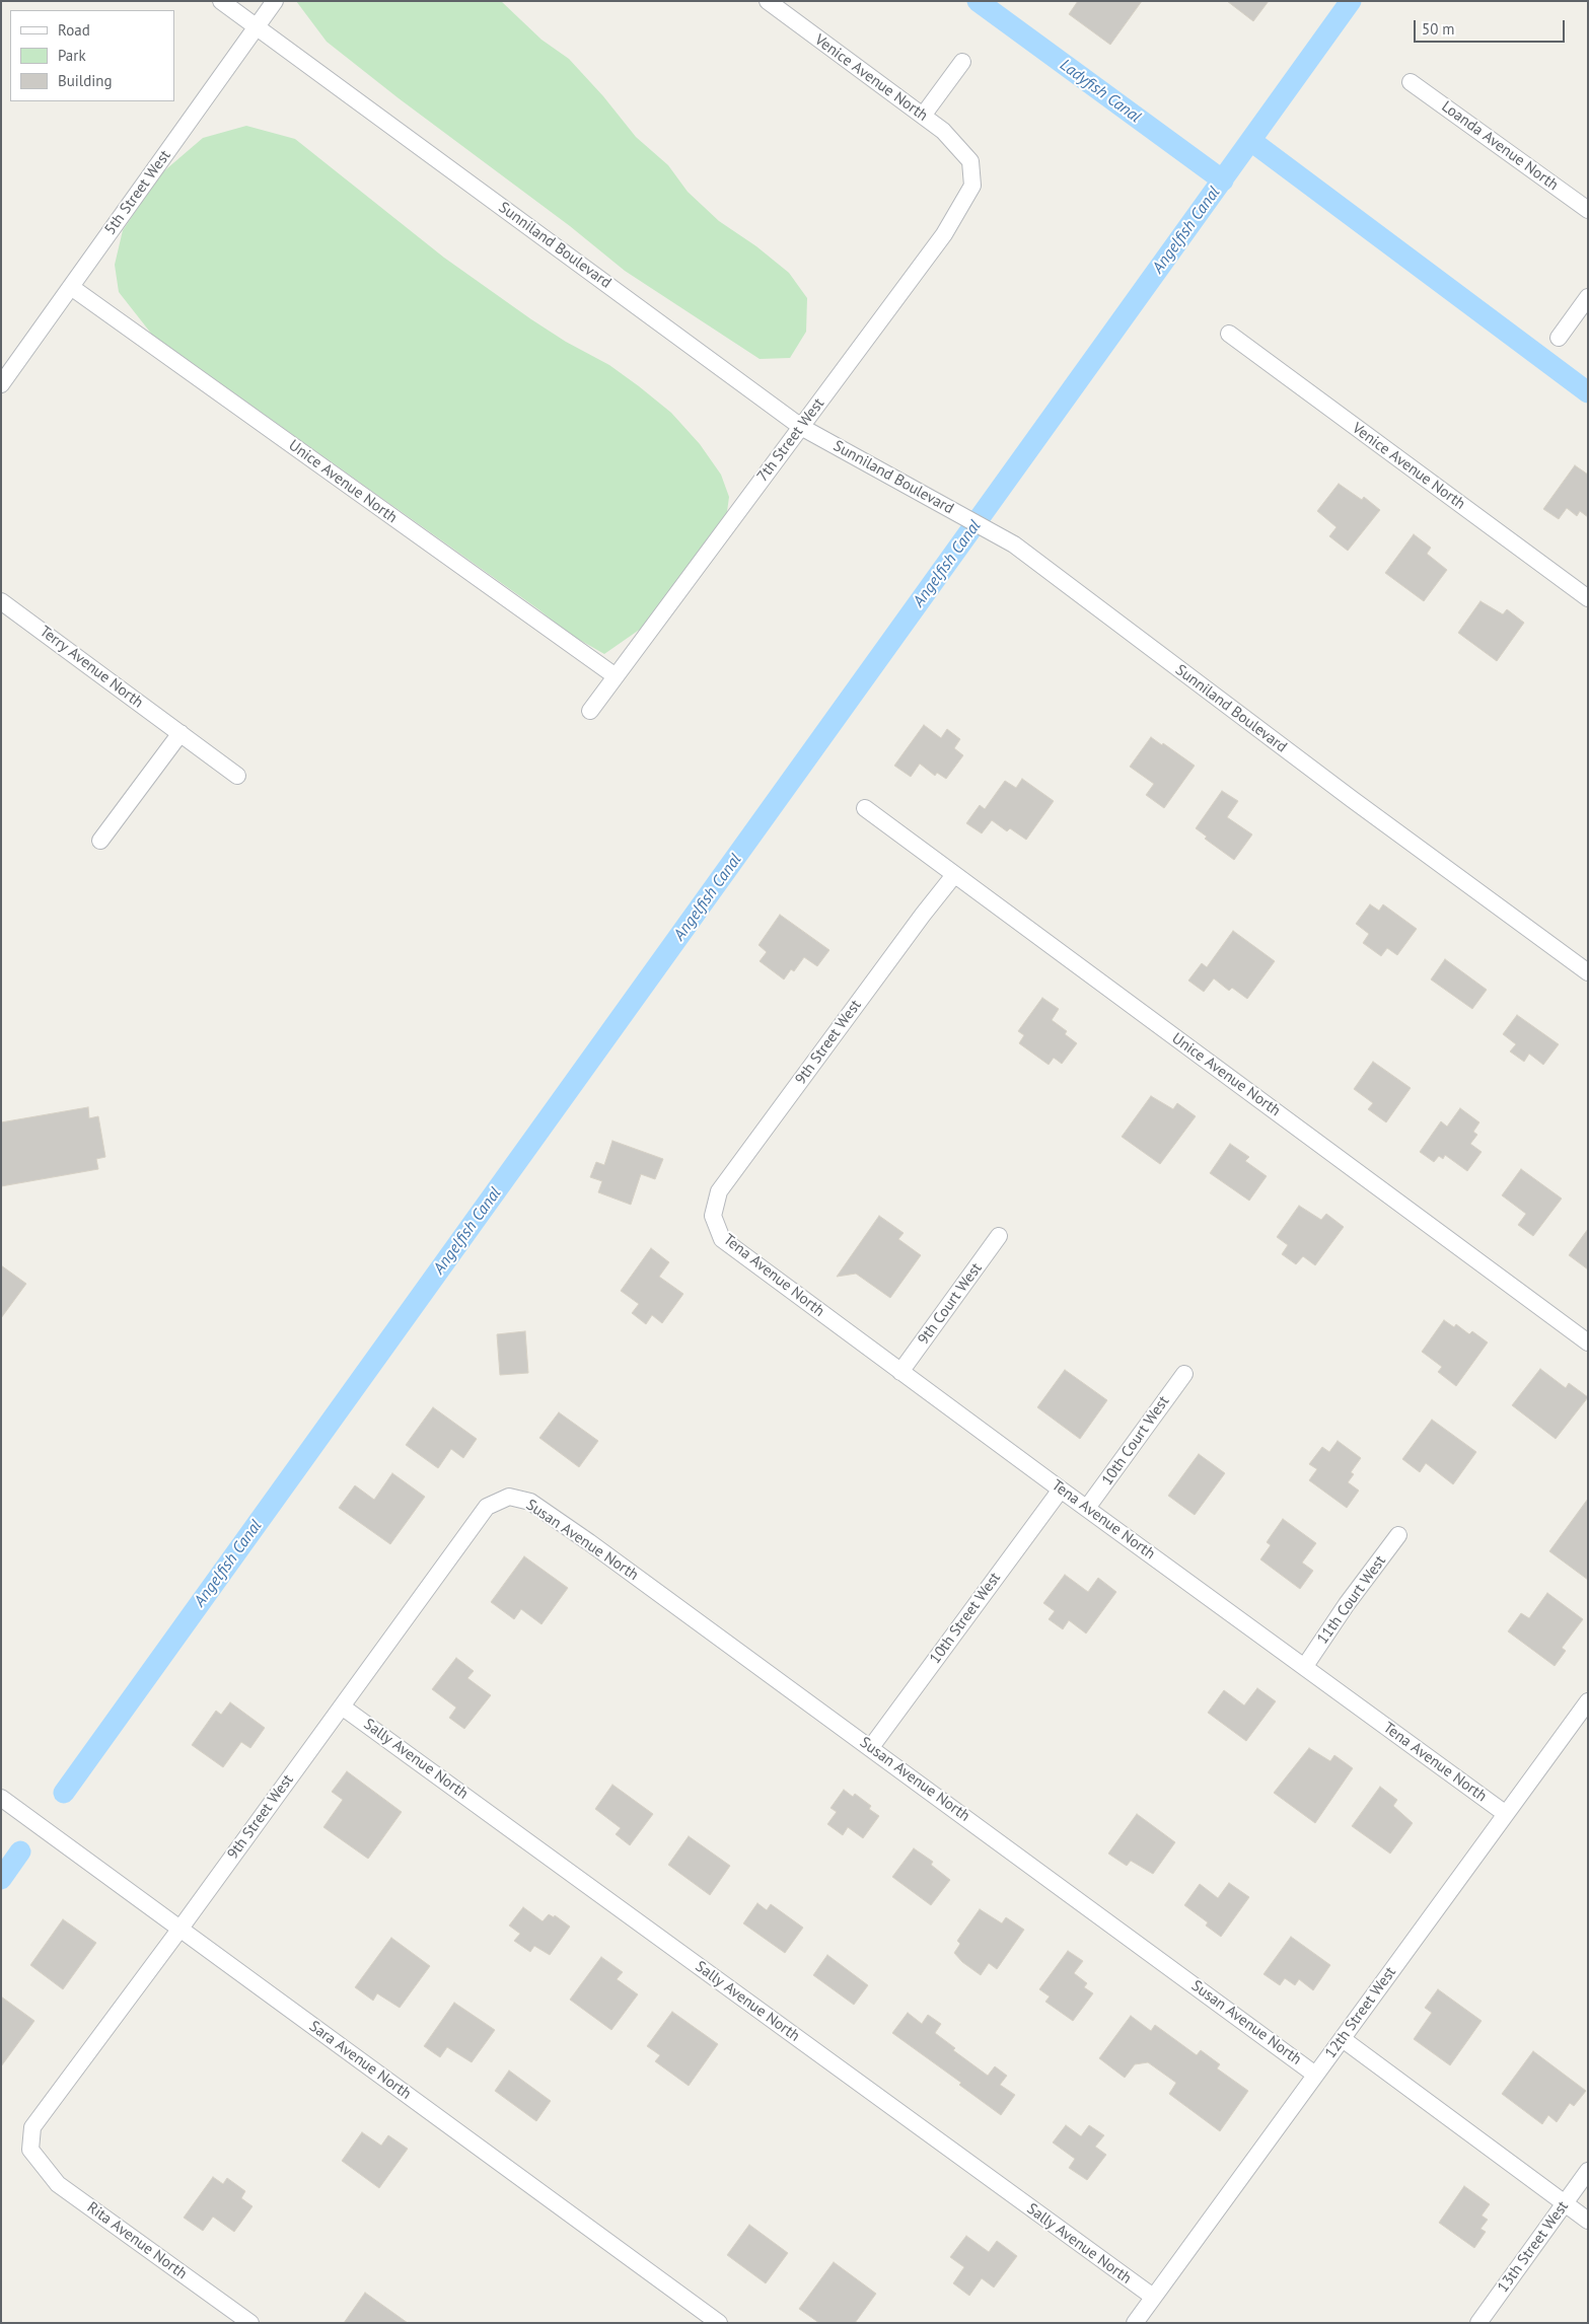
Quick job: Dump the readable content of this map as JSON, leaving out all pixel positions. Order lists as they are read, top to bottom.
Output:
{
  "streets": {
    "street": [
      "Venice Avenue North",
      "Loanda Avenue North",
      "5th Street West",
      "Sunniland Boulevard",
      "7th Street West",
      "Unice Avenue North",
      "Terry Avenue North",
      "9th Street West",
      "Tena Avenue North",
      "9th Court West",
      "10th Court West",
      "Susan Avenue North",
      "11th Court West",
      "10th Street West",
      "Sally Avenue North",
      "12th Street West",
      "Sara Avenue North",
      "Rita Avenue North",
      "13th Street West"
    ]
  },
  "crossings": [
    ["Venice Avenue North", "7th Street West"],
    ["5th Street West", "Sunniland Boulevard"],
    ["5th Street West", "Unice Avenue North"],
    ["Sunniland Boulevard", "7th Street West"],
    ["7th Street West", "Unice Avenue North"],
    ["Unice Avenue North", "9th Street West"],
    ["9th Street West", "Tena Avenue North"],
    ["9th Street West", "Susan Avenue North"],
    ["9th Street West", "Sally Avenue North"],
    ["9th Street West", "Sara Avenue North"],
    ["9th Street West", "Rita Avenue North"],
    ["Tena Avenue North", "9th Court West"],
    ["Tena Avenue North", "10th Court West"],
    ["Tena Avenue North", "11th Court West"],
    ["Tena Avenue North", "10th Street West"],
    ["Tena Avenue North", "12th Street West"],
    ["Susan Avenue North", "10th Street West"],
    ["Susan Avenue North", "12th Street West"],
    ["Sally Avenue North", "12th Street West"]
  ],
  "water": ["Ladyfish Canal", "Angelfish Canal"],
  "legend": ["Road", "Park", "Building"],
  "scale_bar": "50 m"
}
